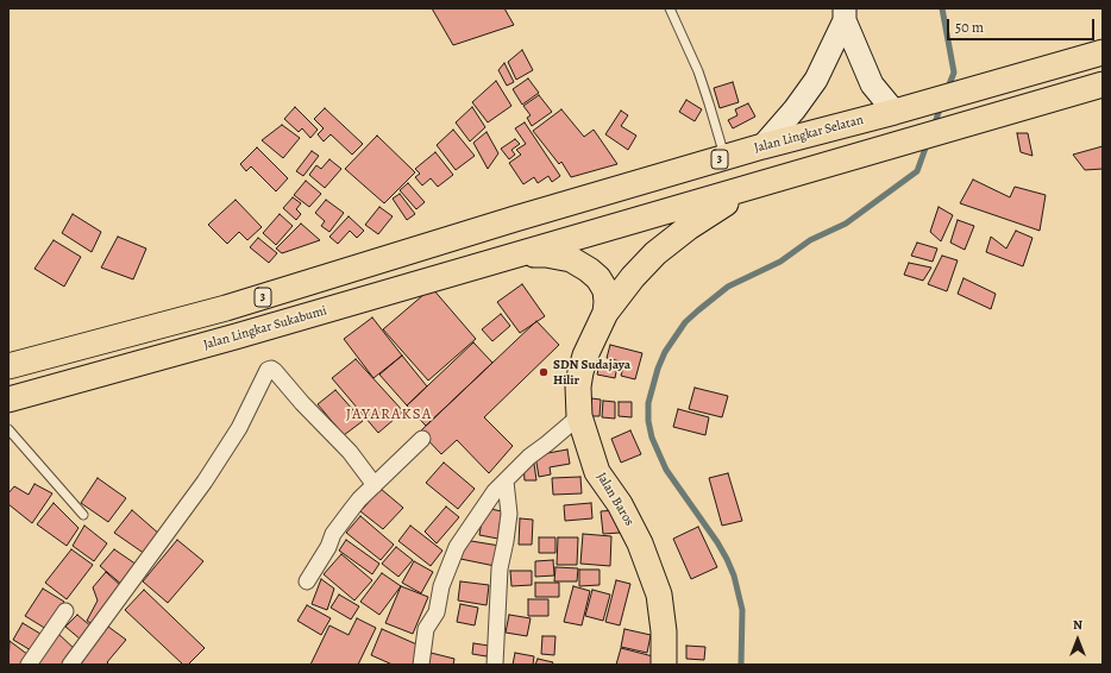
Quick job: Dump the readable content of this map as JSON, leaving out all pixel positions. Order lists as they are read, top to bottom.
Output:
{
  "streets": {
    "main road": [
      "Jalan Lingkar Selatan",
      "3",
      "Jalan Lingkar Sukabumi",
      "Jalan Baros"
    ]
  },
  "crossings": [
    ["3", "Jalan Lingkar Sukabumi"],
    ["3", "Jalan Baros"],
    ["Jalan Lingkar Sukabumi", "Jalan Baros"]
  ],
  "districts": ["JAYARAKSA"],
  "places": ["SDN Sudajaya Hilir"],
  "scale_bar": "50 m",
  "north": "top"
}
